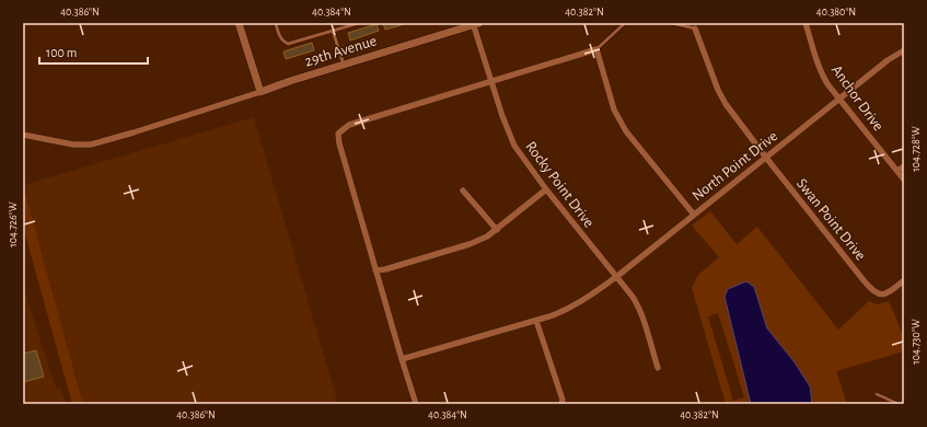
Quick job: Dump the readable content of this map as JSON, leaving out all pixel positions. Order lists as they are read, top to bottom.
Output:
{
  "streets": {
    "street": [
      "29th Avenue",
      "Anchor Drive",
      "North Point Drive",
      "Rocky Point Drive",
      "Swan Point Drive"
    ]
  },
  "crossings": [
    ["29th Avenue", "Rocky Point Drive"],
    ["Anchor Drive", "North Point Drive"],
    ["North Point Drive", "Rocky Point Drive"],
    ["North Point Drive", "Swan Point Drive"]
  ],
  "scale_bar": "100 m",
  "coordinates": [
    "40.386°N",
    "40.384°N",
    "40.382°N",
    "40.380°N",
    "104.728°W",
    "104.726°W",
    "104.730°W"
  ]
}
